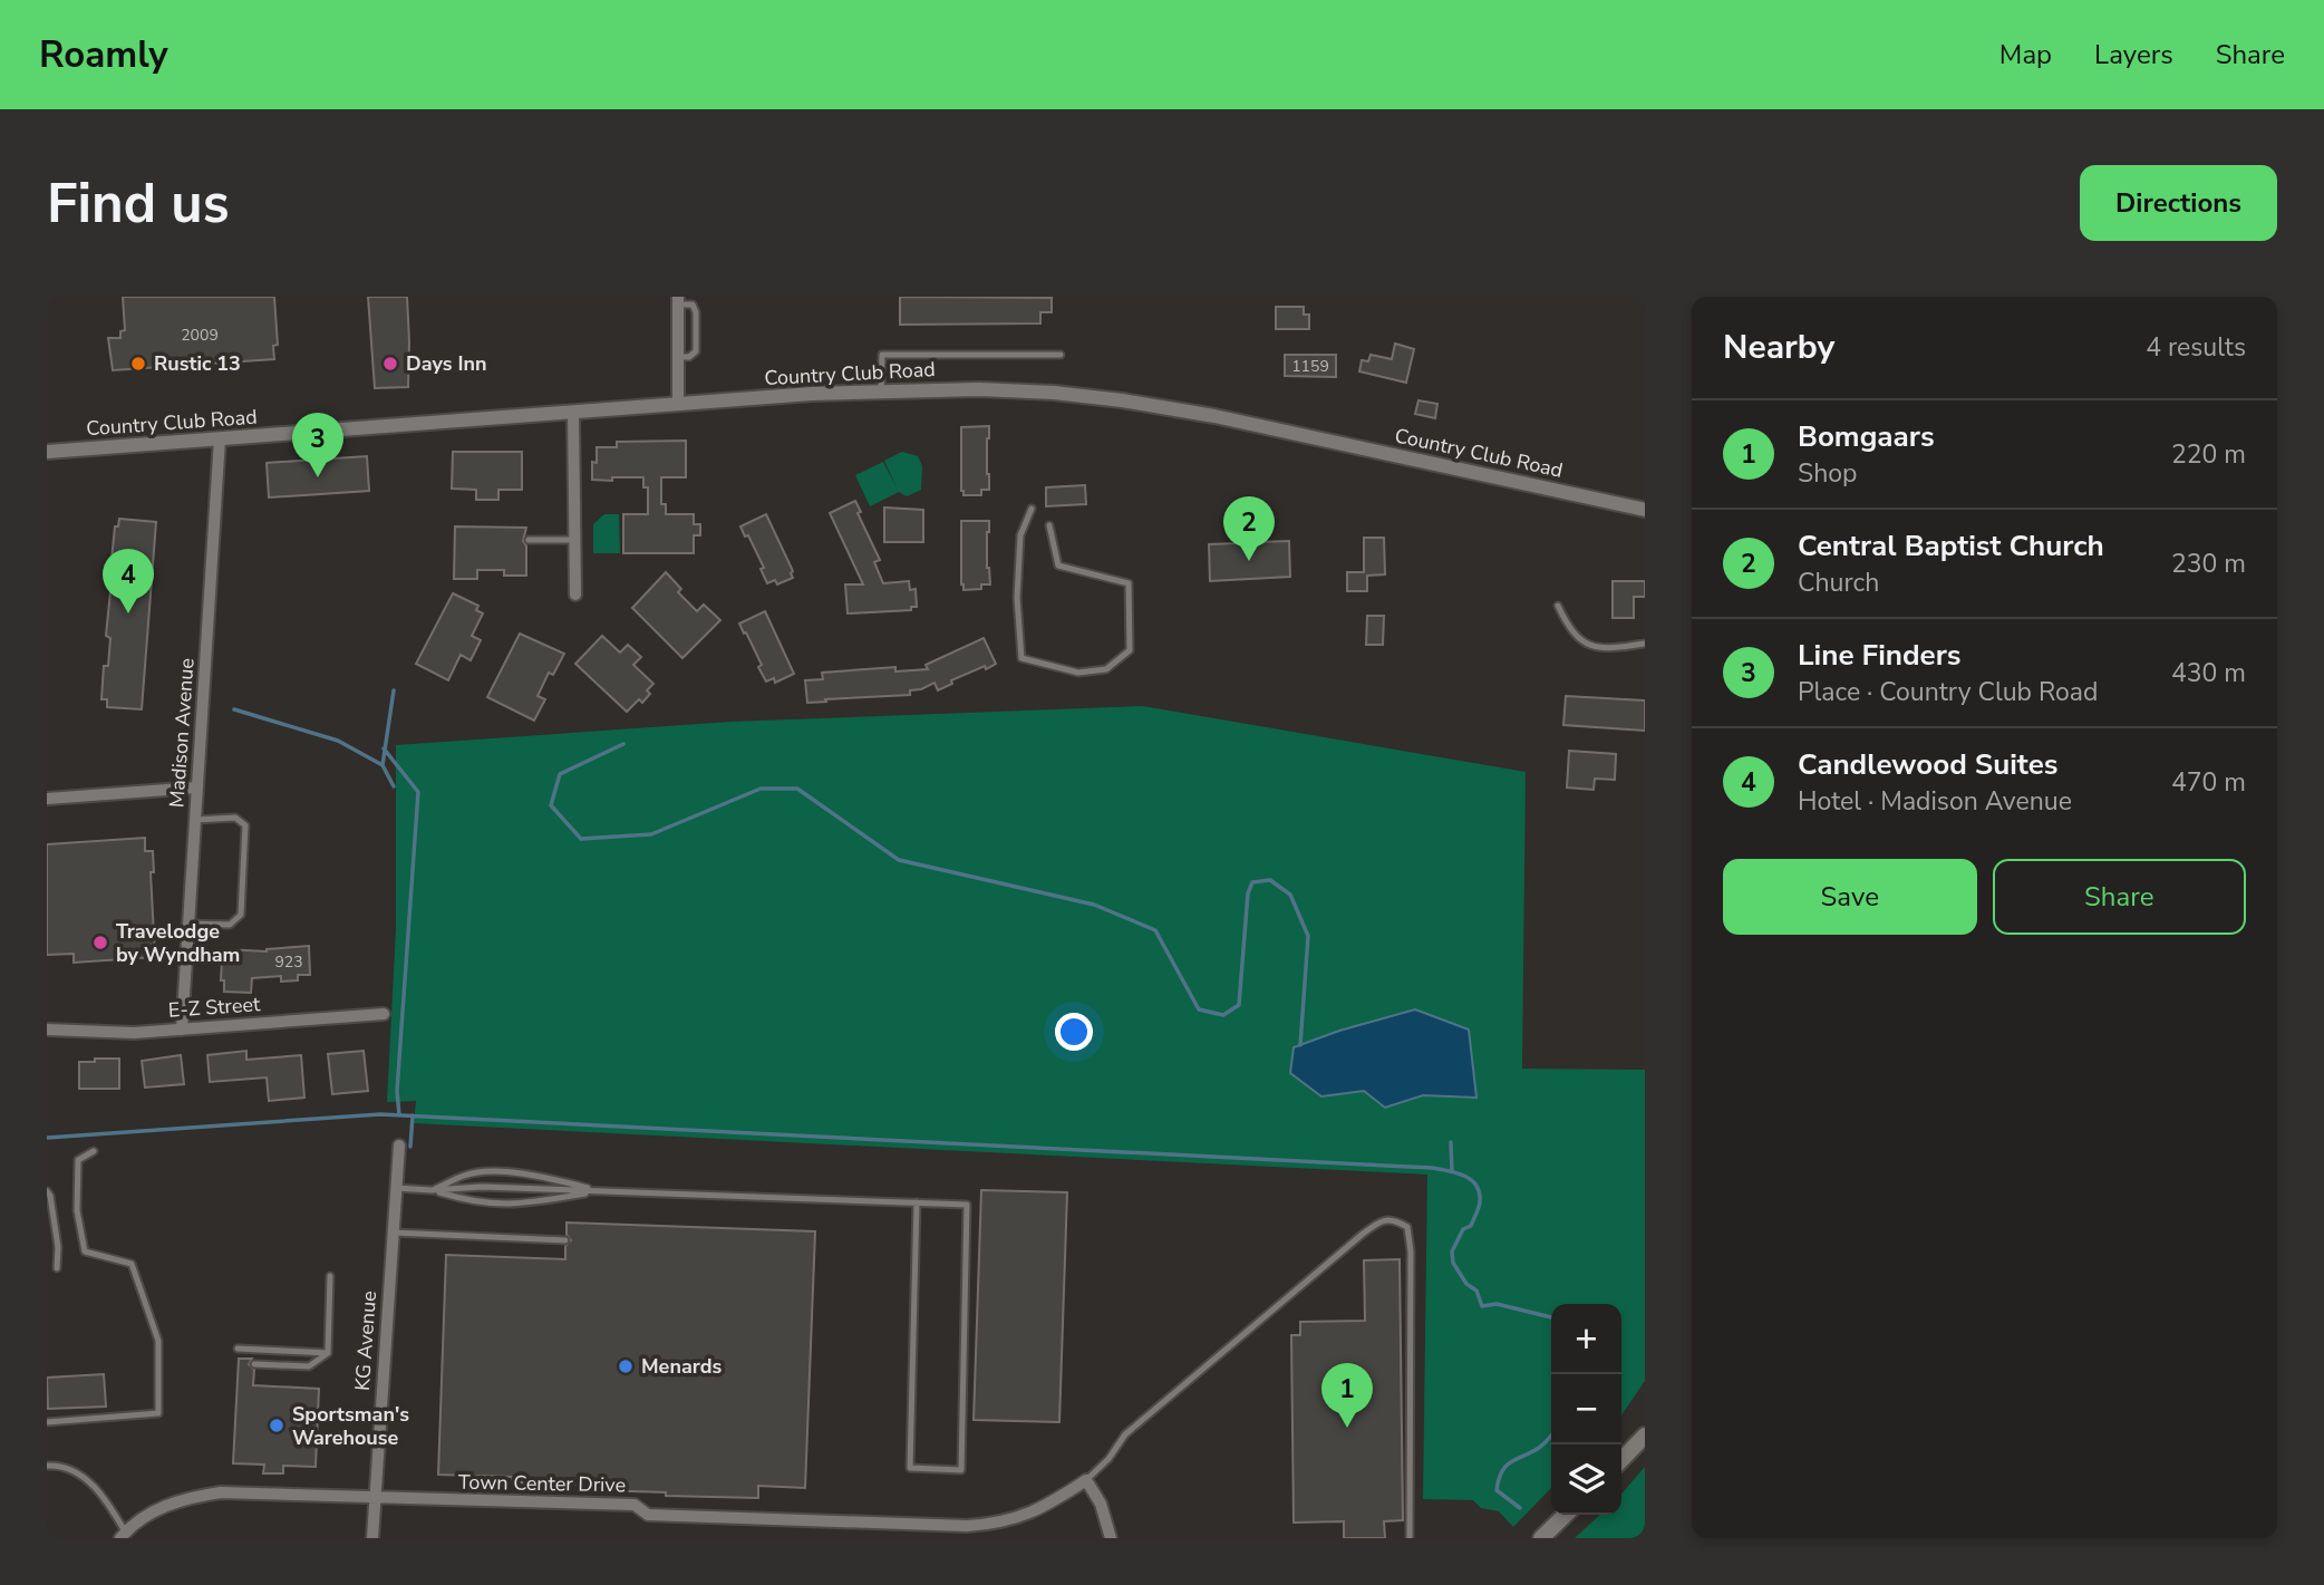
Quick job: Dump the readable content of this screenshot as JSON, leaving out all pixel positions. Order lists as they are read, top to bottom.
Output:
{
  "streets": {
    "street": [
      "Country Club Road",
      "Madison Avenue",
      "E-Z Street",
      "KG Avenue",
      "Town Center Drive"
    ]
  },
  "crossings": [
    ["Country Club Road", "Madison Avenue"],
    ["Madison Avenue", "E-Z Street"],
    ["KG Avenue", "Town Center Drive"]
  ],
  "places": [
    "Rustic 13",
    "Days Inn",
    "Travelodge by Wyndham",
    "Menards",
    "Sportsman's Warehouse"
  ],
  "house_numbers": ["2009", "1159", "923"],
  "page": {
    "header": "Roamly",
    "nav": ["Map", "Layers", "Share"],
    "buttons": [
      "Directions",
      ["Save", "Share"]
    ],
    "title": "Find us",
    "heading": ["Nearby", "4 results"],
    "list": [
      {
        "mark": "1",
        "name": "Bomgaars",
        "note": "Shop",
        "value": "220 m"
      },
      {
        "mark": "2",
        "name": "Central Baptist Church",
        "note": "Church",
        "value": "230 m"
      },
      {
        "mark": "3",
        "name": "Line Finders",
        "note": "Place · Country Club Road",
        "value": "430 m"
      },
      {
        "mark": "4",
        "name": "Candlewood Suites",
        "note": "Hotel · Madison Avenue",
        "value": "470 m"
      }
    ],
    "pins": [
      "3",
      "2",
      "4",
      "1"
    ],
    "map_buttons": ["+", "−"]
  }
}
